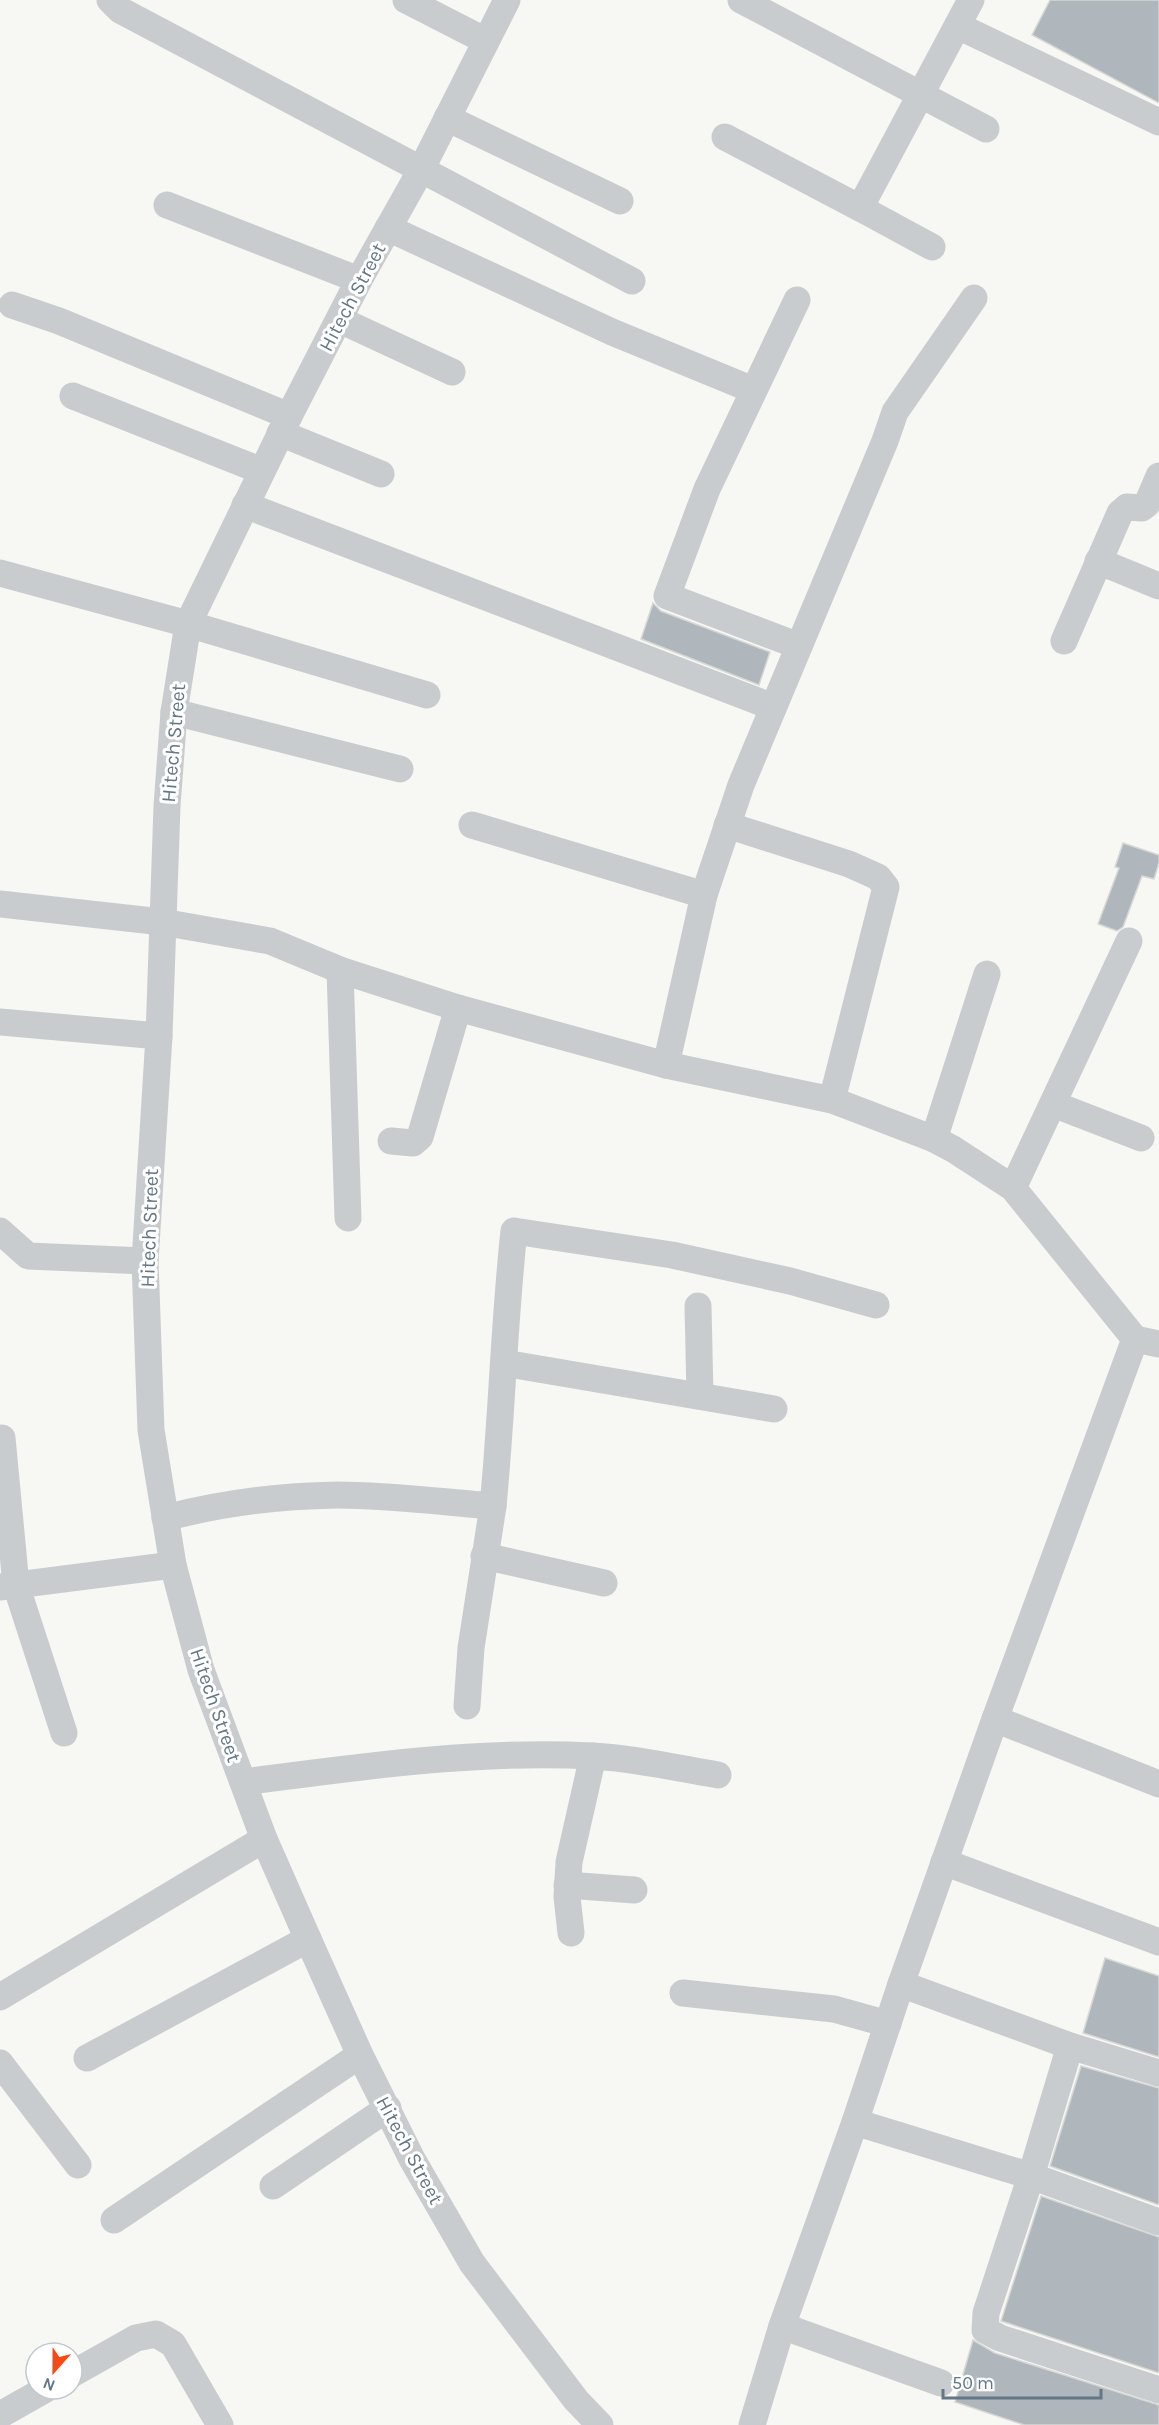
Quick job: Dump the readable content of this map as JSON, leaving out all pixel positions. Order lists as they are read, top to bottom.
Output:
{
  "streets": {
    "street": ["Hitech Street"]
  },
  "scale_bar": "50 m",
  "north": "bottom"
}
